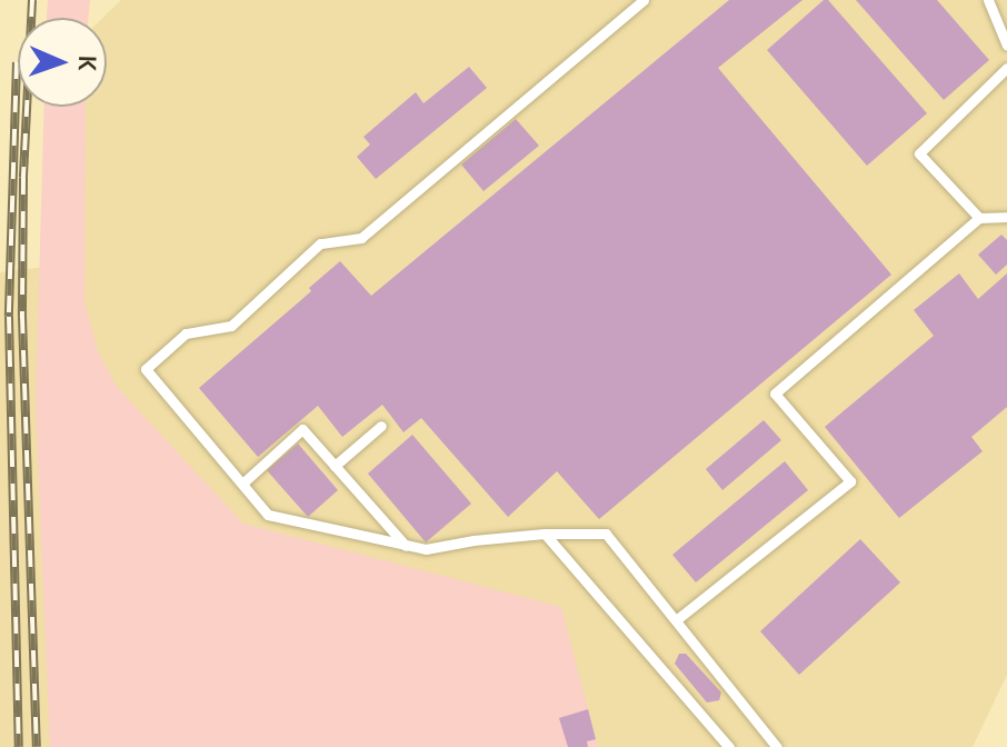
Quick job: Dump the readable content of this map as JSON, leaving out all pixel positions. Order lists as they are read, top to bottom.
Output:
{
  "north": "right"
}
